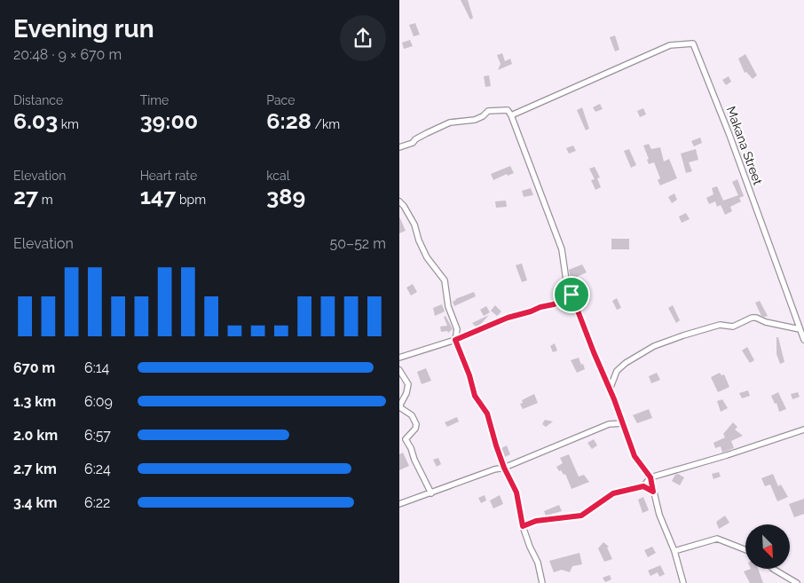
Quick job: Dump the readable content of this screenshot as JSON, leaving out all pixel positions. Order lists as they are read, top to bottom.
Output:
{
  "streets": {
    "street": ["Makana Street"]
  },
  "north": "bottom right",
  "page": {
    "heading": ["Evening run", "20:48 · 9 × 670 m"],
    "stats": [
      ["Distance", "6.03 km"],
      ["Time", "39:00"],
      ["Pace", "6:28 /km"],
      ["Elevation", "27 m"],
      ["Heart rate", "147 bpm"],
      ["kcal", "389"]
    ],
    "chart": ["Elevation", "50–52 m"],
    "list": [
      {
        "name": "670 m",
        "note": "6:14"
      },
      {
        "name": "1.3 km",
        "note": "6:09"
      },
      {
        "name": "2.0 km",
        "note": "6:57"
      },
      {
        "name": "2.7 km",
        "note": "6:24"
      },
      {
        "name": "3.4 km",
        "note": "6:22"
      }
    ]
  }
}
